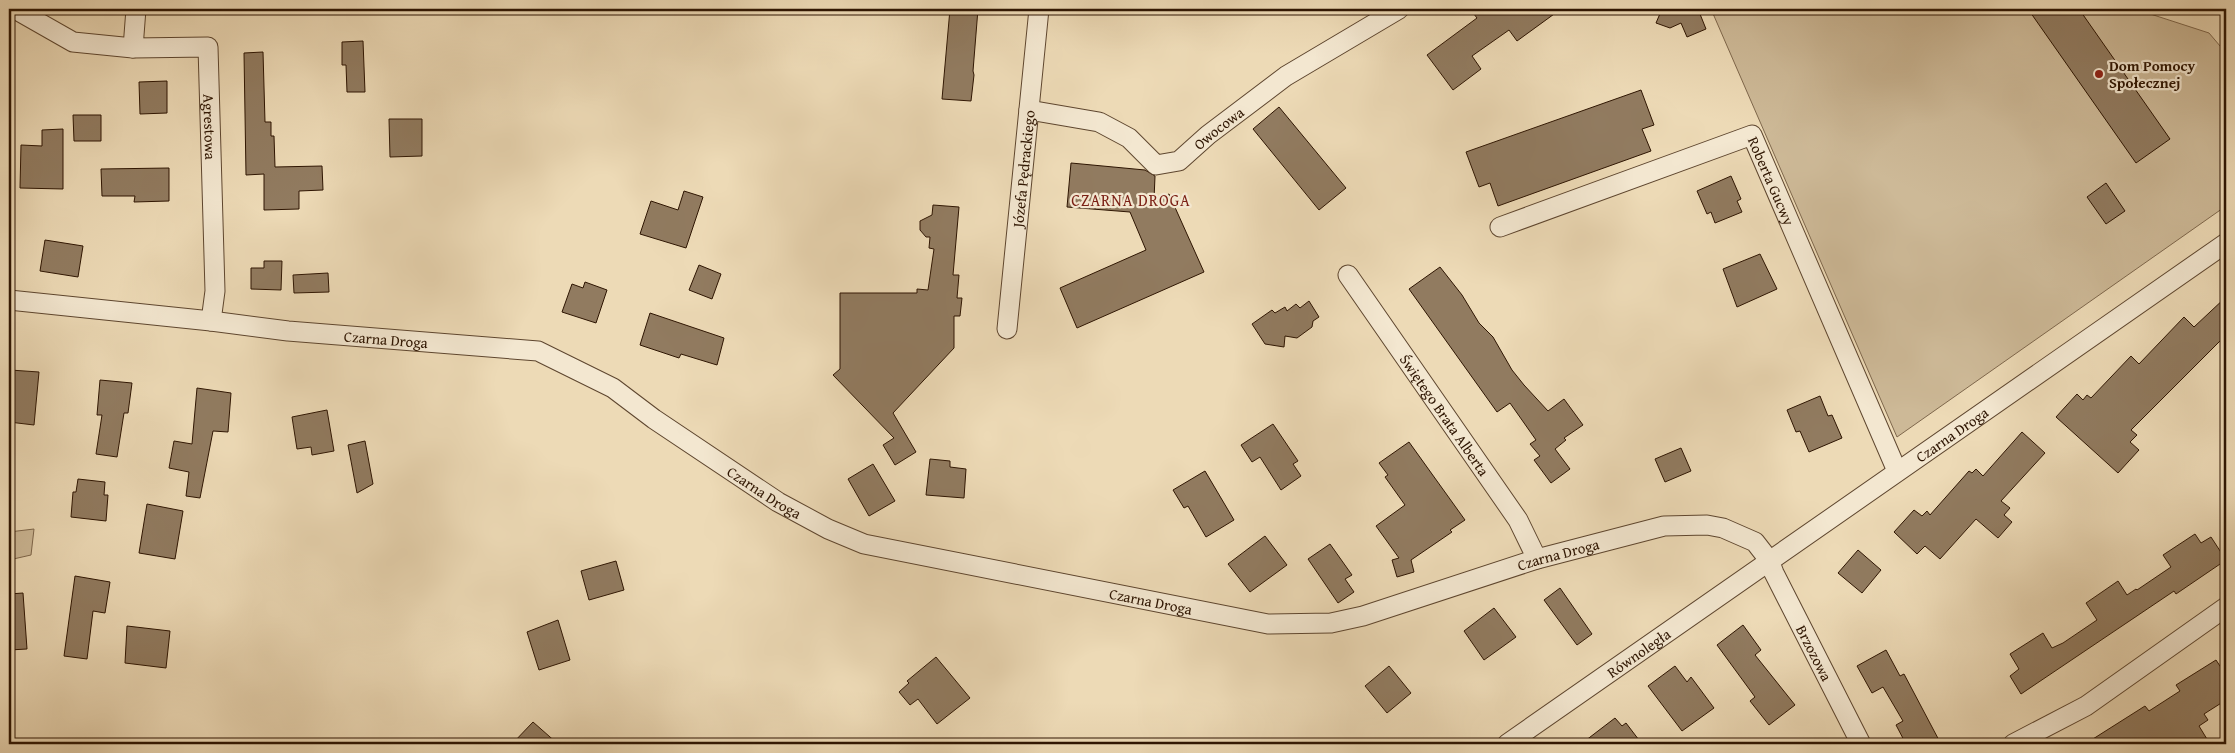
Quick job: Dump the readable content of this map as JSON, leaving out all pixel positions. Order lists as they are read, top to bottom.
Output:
{
  "streets": {
    "street": [
      "Agrestowa",
      "Owocowa",
      "Józefa Pędrackiego",
      "Roberta Gucwy",
      "Czarna Droga",
      "Świętego Brata Alberta",
      "Równoległa",
      "Brzozowa"
    ]
  },
  "crossings": [
    ["Agrestowa", "Czarna Droga"],
    ["Owocowa", "Józefa Pędrackiego"],
    ["Roberta Gucwy", "Czarna Droga"],
    ["Czarna Droga", "Świętego Brata Alberta"],
    ["Czarna Droga", "Równoległa"],
    ["Czarna Droga", "Brzozowa"],
    ["Równoległa", "Brzozowa"]
  ],
  "districts": ["CZARNA DROGA"],
  "places": ["Dom Pomocy Społecznej"]
}
